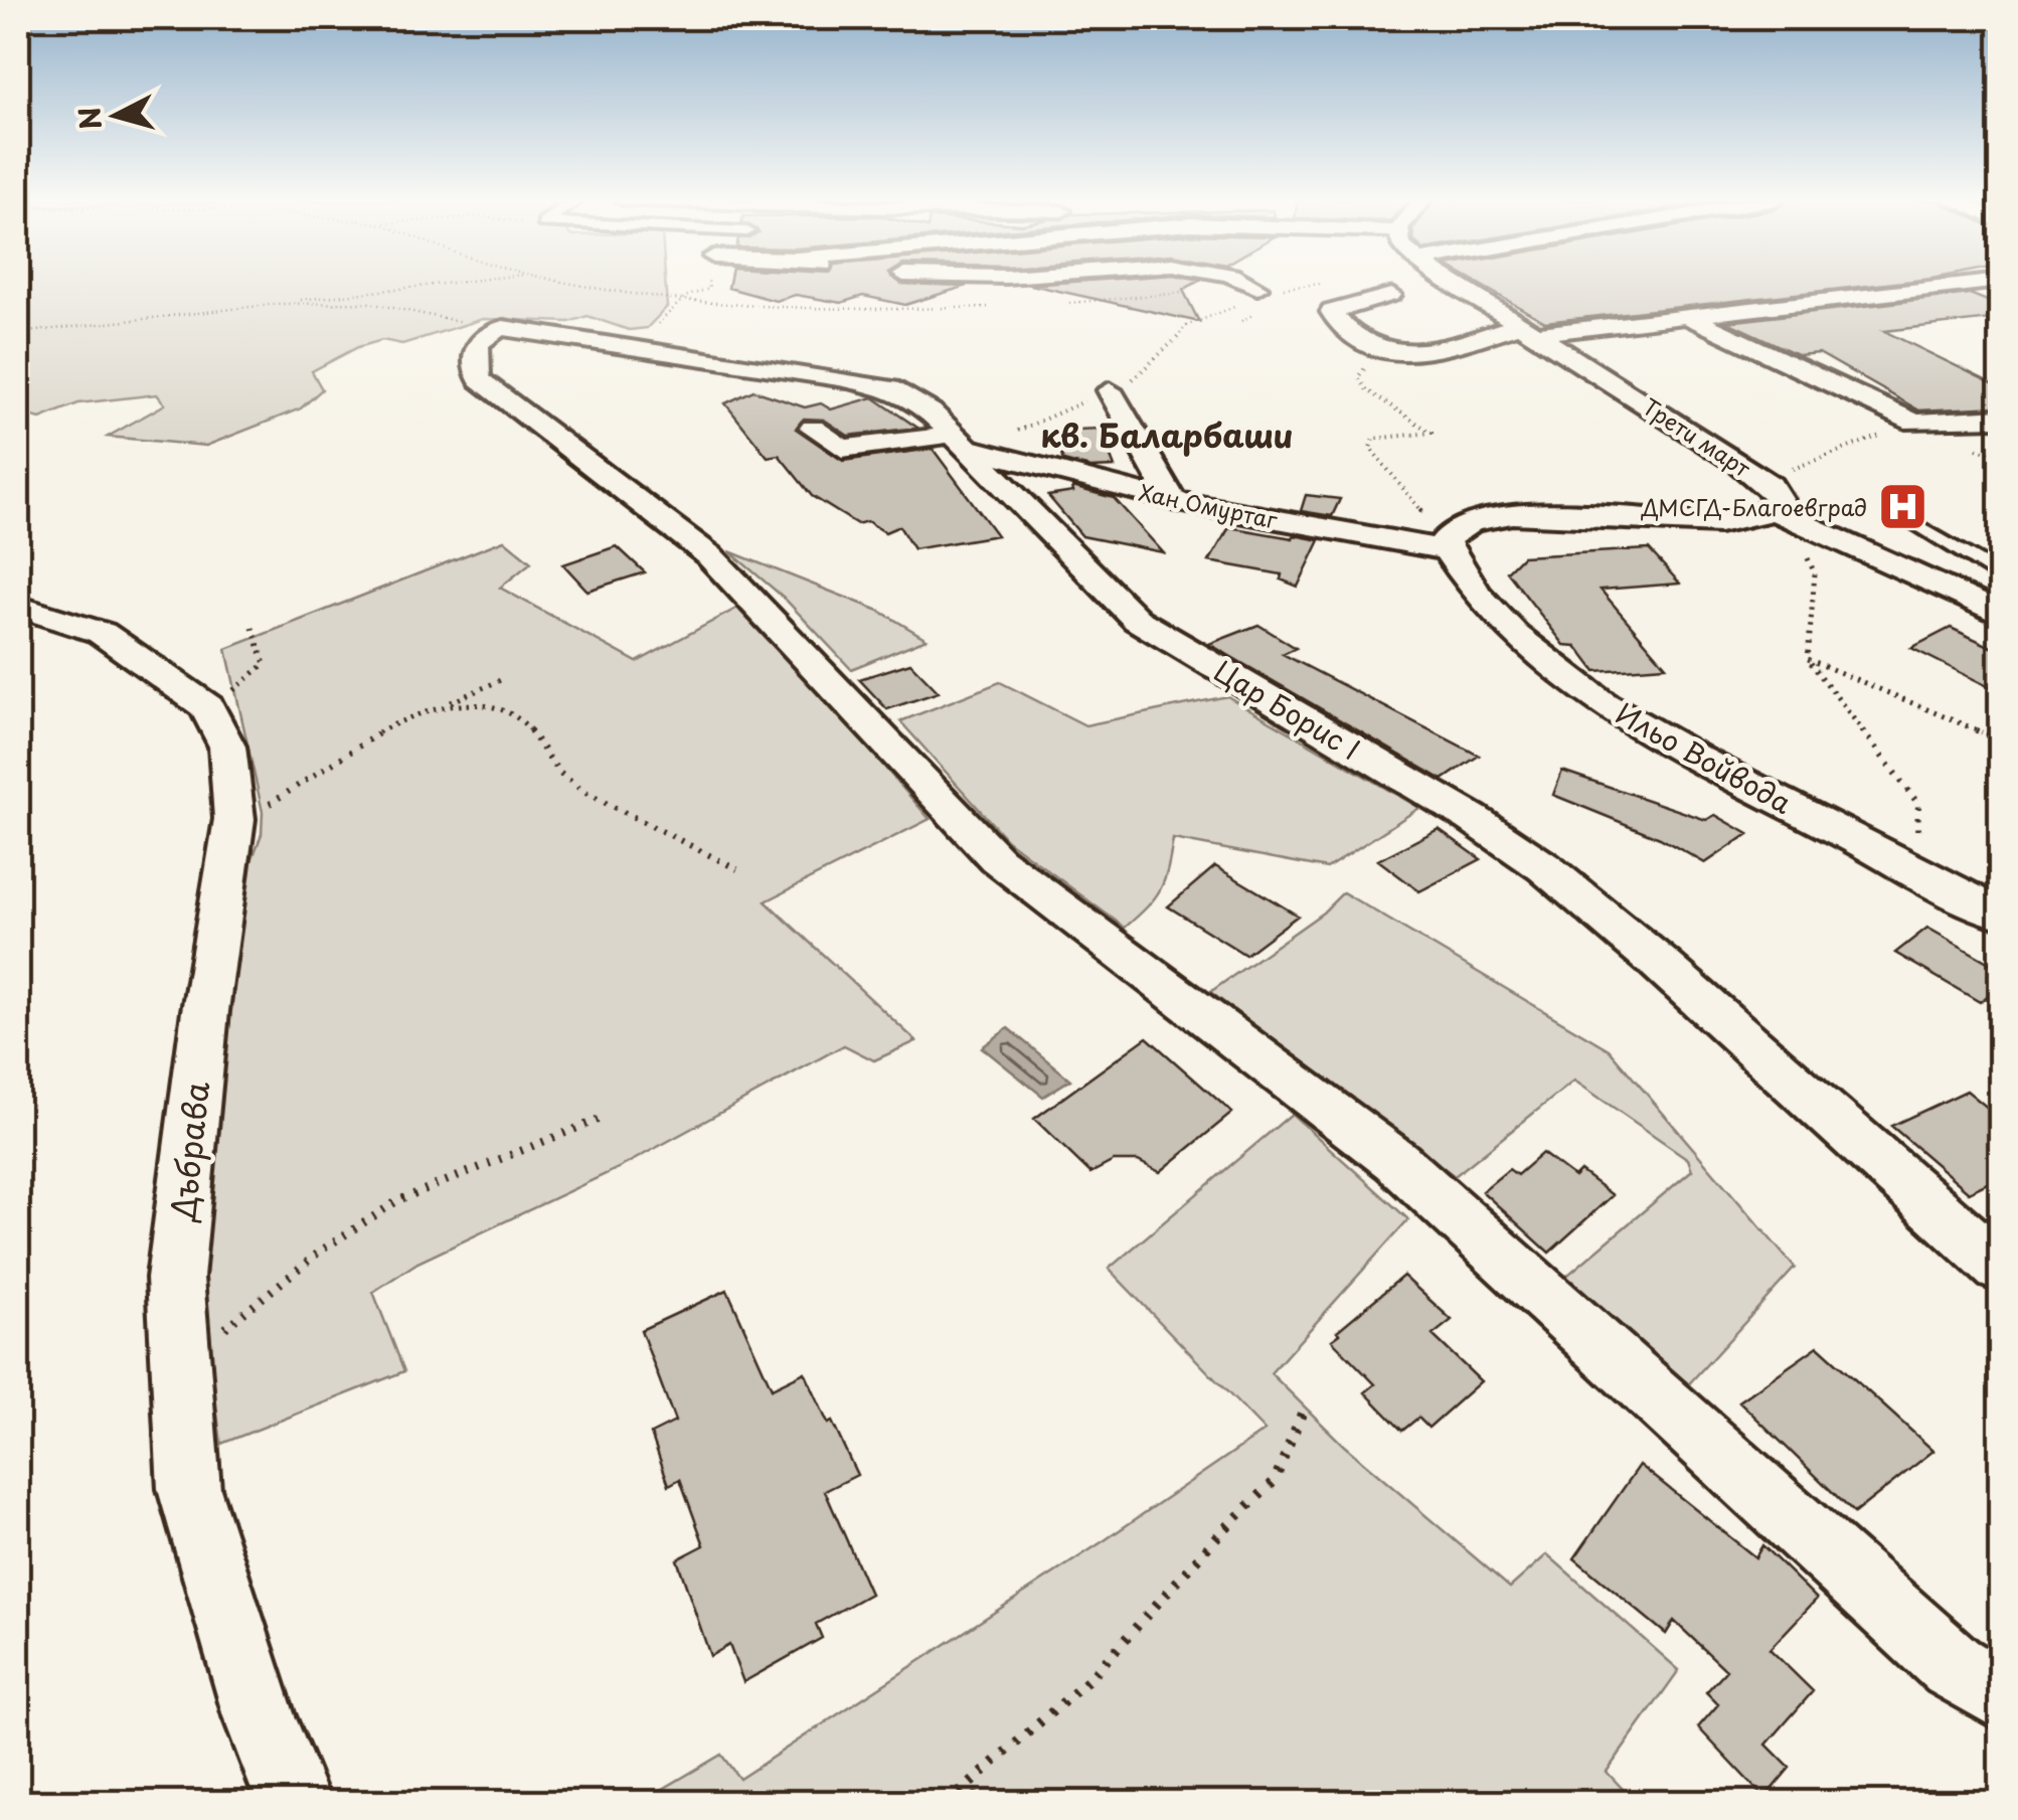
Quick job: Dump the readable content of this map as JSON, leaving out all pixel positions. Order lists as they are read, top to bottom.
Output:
{
  "streets": {
    "street": [
      "Трети март",
      "Хан Омуртаг",
      "Цар Борис I",
      "Ильо Войвода",
      "Дъбрава"
    ]
  },
  "crossings": [
    ["Трети март", "Хан Омуртаг"],
    ["Трети март", "Ильо Войвода"],
    ["Хан Омуртаг", "Цар Борис I"],
    ["Хан Омуртаг", "Ильо Войвода"]
  ],
  "districts": ["кв. Баларбаши"],
  "places": {
    "hospital": ["ДМСГД-Благоевград"]
  },
  "north": "left"
}
